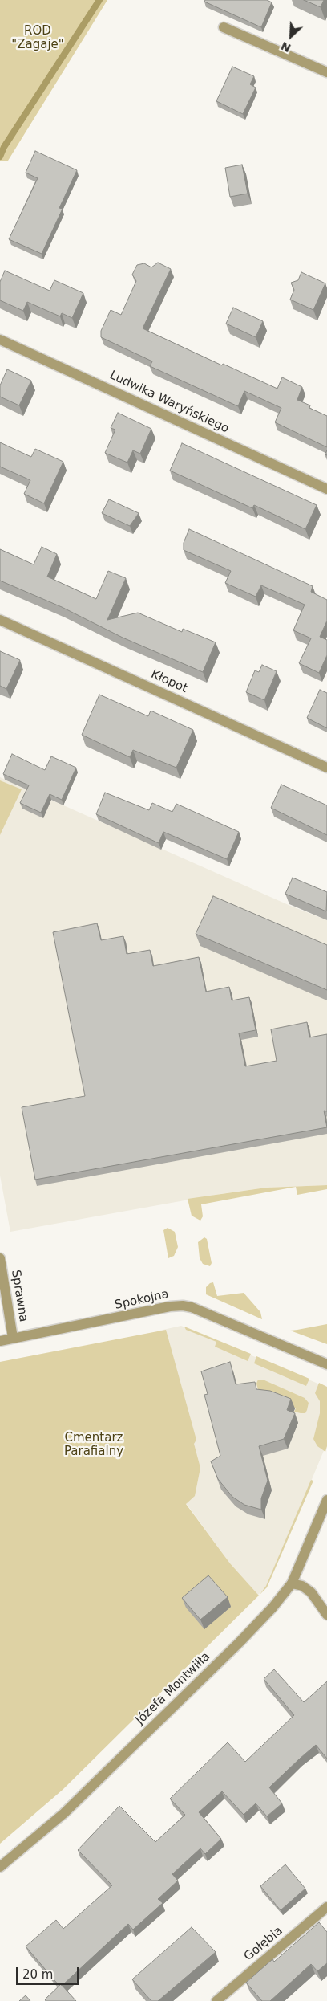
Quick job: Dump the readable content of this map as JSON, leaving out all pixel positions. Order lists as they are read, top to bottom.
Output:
{
  "streets": {
    "street": [
      "Ludwika Waryńskiego",
      "Kłopot",
      "Sprawna",
      "Spokojna",
      "Józefa Montwiłła",
      "Gołębia"
    ]
  },
  "crossings": [
    ["Sprawna", "Spokojna"]
  ],
  "parks": ["ROD \"Zagaje\"", "Cmentarz Parafialny"],
  "scale_bar": "20 m",
  "north": "bottom left"
}
